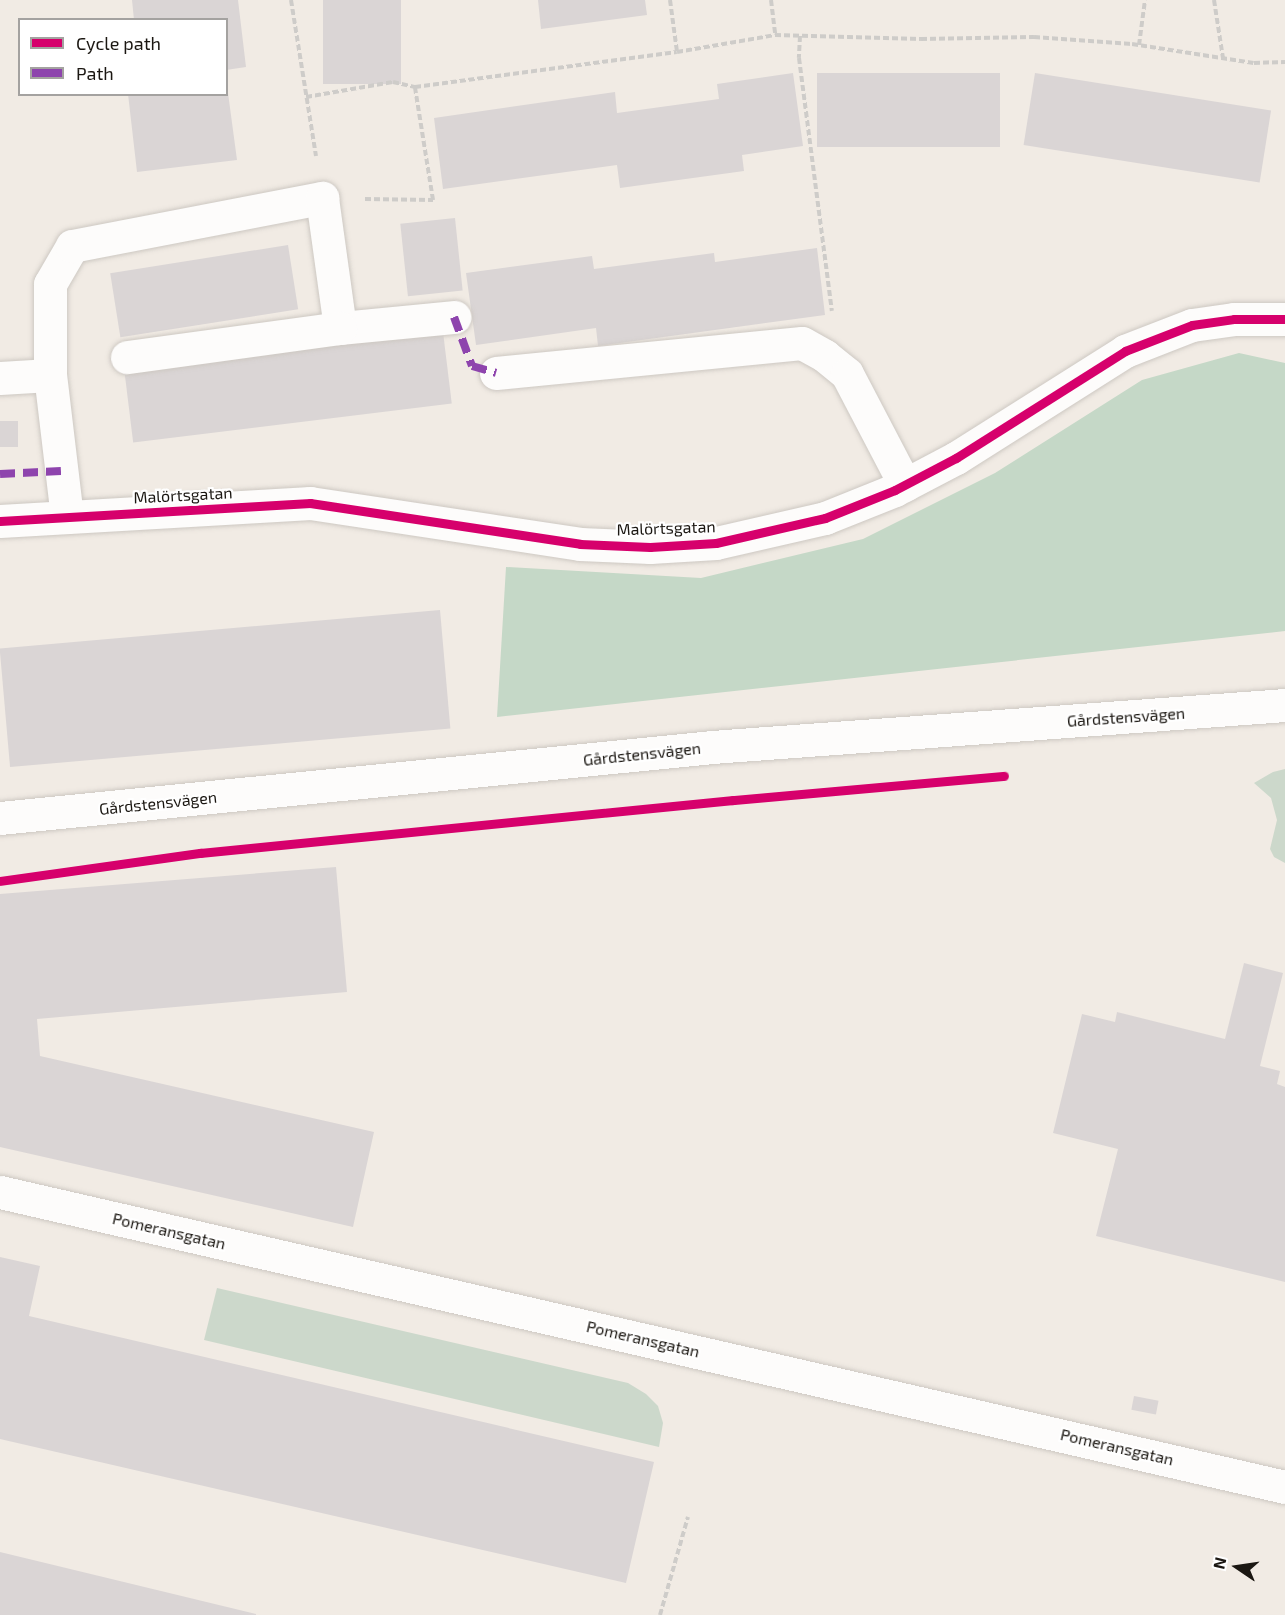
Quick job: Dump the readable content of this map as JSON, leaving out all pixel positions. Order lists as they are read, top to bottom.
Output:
{
  "streets": {
    "street": ["Malörtsgatan", "Gårdstensvägen", "Pomeransgatan"]
  },
  "legend": ["Cycle path", "Path"],
  "north": "left"
}
